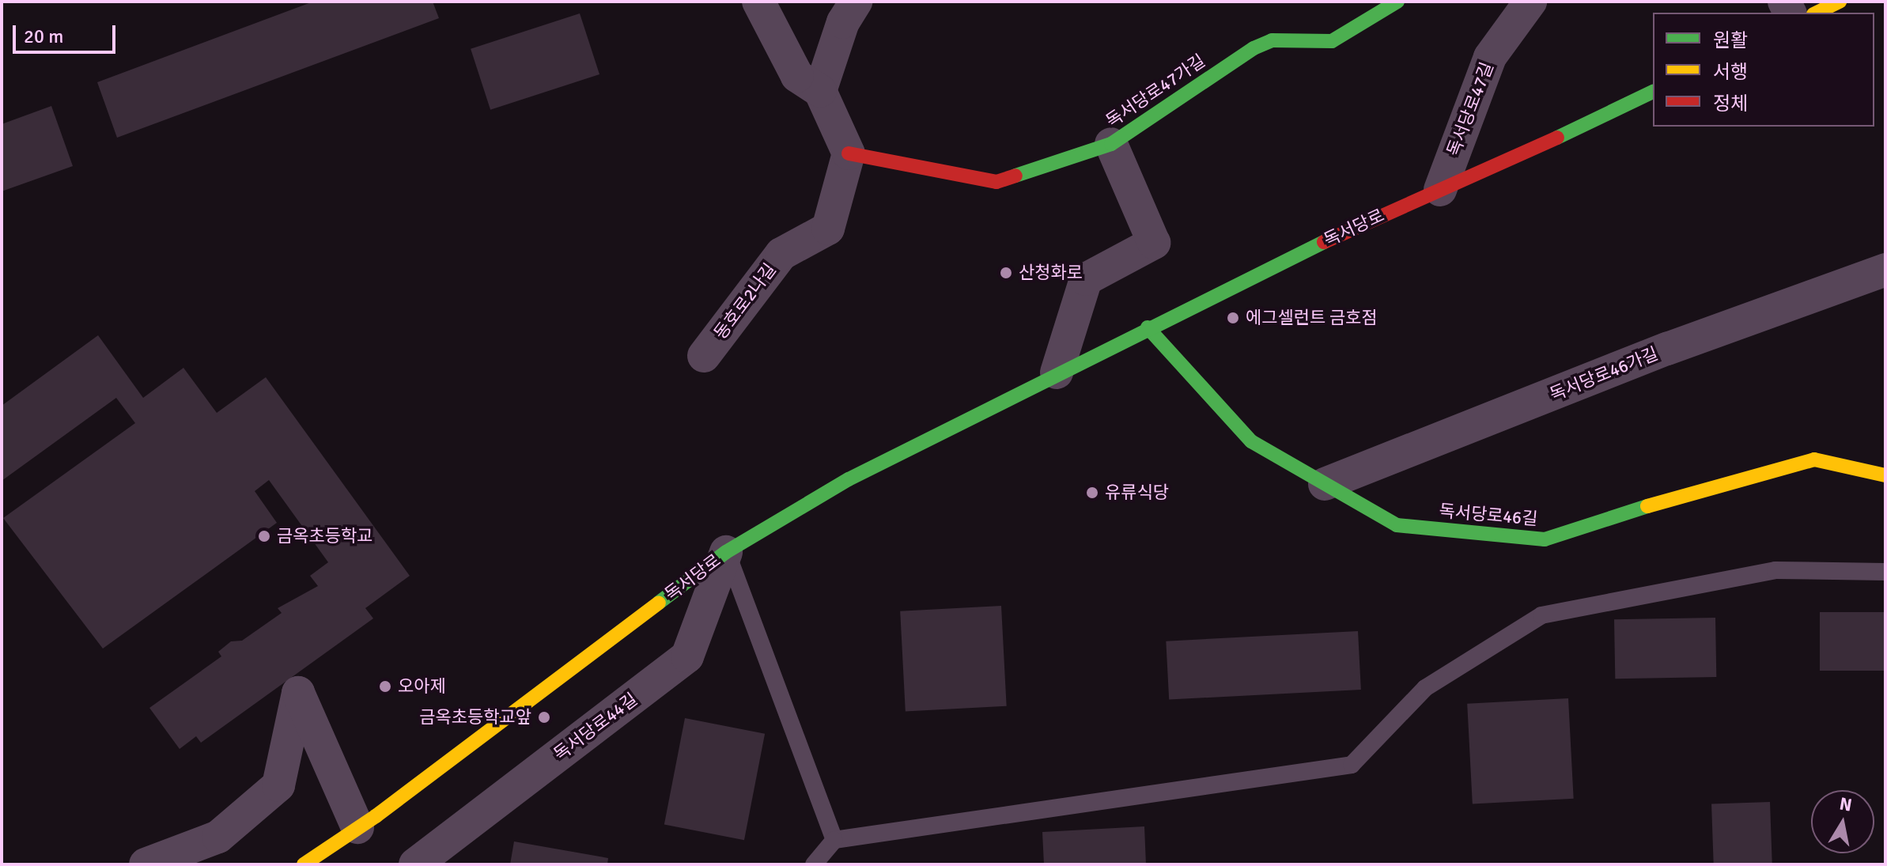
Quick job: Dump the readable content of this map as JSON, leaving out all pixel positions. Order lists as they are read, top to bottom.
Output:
{
  "streets": {
    "main road": ["독서당로47가길", "독서당로", "독서당로46길"],
    "street": [
      "독서당로47길",
      "동호로2나길",
      "독서당로46가길",
      "독서당로44길"
    ]
  },
  "crossings": [
    ["독서당로47가길", "동호로2나길"],
    ["독서당로47길", "독서당로"],
    ["독서당로", "독서당로46길"],
    ["독서당로", "독서당로44길"],
    ["독서당로46가길", "독서당로46길"]
  ],
  "places": [
    "산청화로",
    "에그셀런트 금호점",
    "유류식당",
    "금옥초등학교",
    "오아제",
    "금옥초등학교앞"
  ],
  "legend": ["원활", "서행", "정체"],
  "scale_bar": "20 m",
  "north": "top"
}
